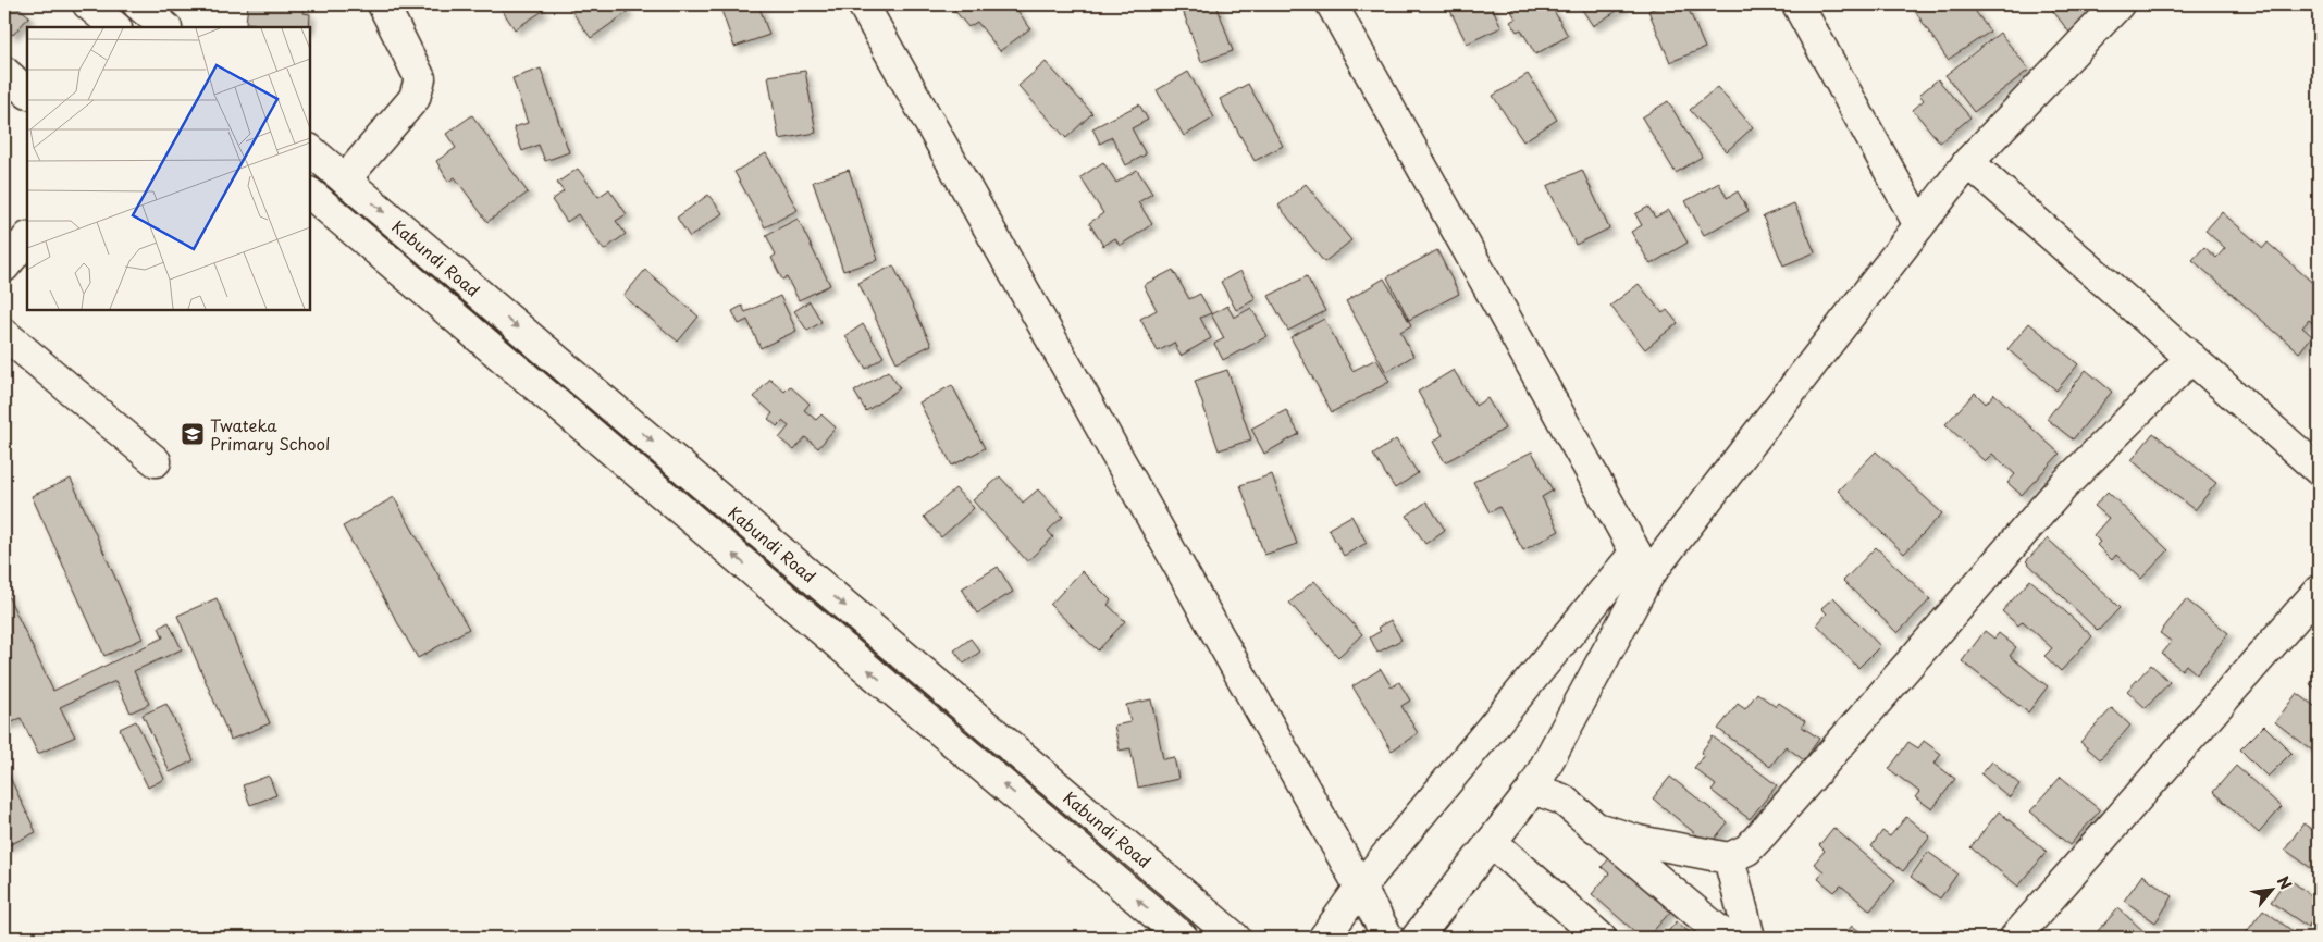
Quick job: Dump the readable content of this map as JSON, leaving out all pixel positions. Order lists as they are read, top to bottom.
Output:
{
  "streets": {
    "street": ["Kabundi Road"]
  },
  "places": {
    "school or university": ["Twateka Primary School"]
  },
  "north": "top right"
}
